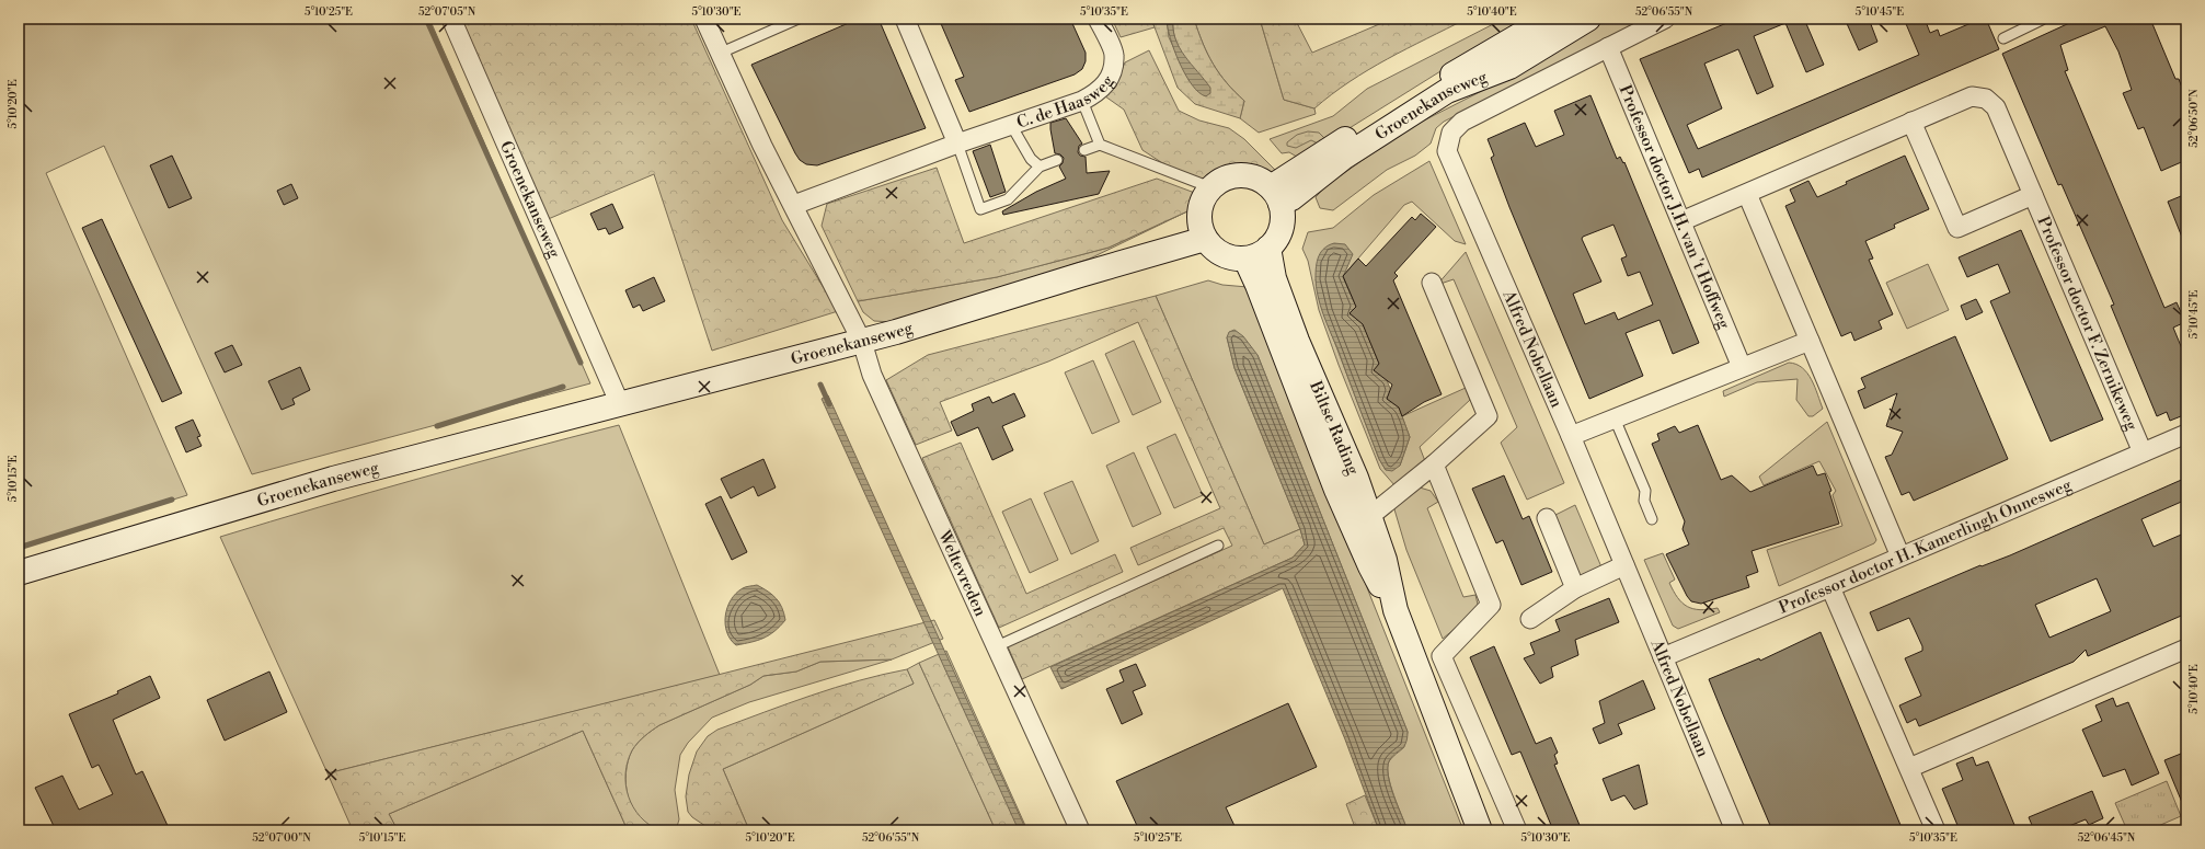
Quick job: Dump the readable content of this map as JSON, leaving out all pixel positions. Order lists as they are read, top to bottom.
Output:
{
  "streets": {
    "main road": ["Groenekanseweg", "Biltse Rading"],
    "street": [
      "C. de Haasweg",
      "Professor doctor J.H. van 't Hoffweg",
      "Professor doctor F. Zernikeweg",
      "Alfred Nobellaan",
      "Professor doctor H. Kamerlingh Onnesweg",
      "Weltevreden"
    ]
  },
  "crossings": [
    ["C. de Haasweg", "Weltevreden"],
    ["Groenekanseweg", "Professor doctor J.H. van 't Hoffweg"],
    ["Groenekanseweg", "Alfred Nobellaan"],
    ["Groenekanseweg", "Biltse Rading"],
    ["Groenekanseweg", "Weltevreden"],
    ["Professor doctor J.H. van 't Hoffweg", "Professor doctor F. Zernikeweg"],
    ["Professor doctor F. Zernikeweg", "Professor doctor H. Kamerlingh Onnesweg"],
    ["Alfred Nobellaan", "Professor doctor H. Kamerlingh Onnesweg"]
  ],
  "coordinates": [
    "5°10'25\"E",
    "52°07'05\"N",
    "5°10'30\"E",
    "5°10'35\"E",
    "5°10'40\"E",
    "52°06'55\"N",
    "5°10'45\"E",
    "5°10'20\"E",
    "52°06'50\"N",
    "5°10'15\"E",
    "52°07'00\"N",
    "52°06'45\"N"
  ]
}
